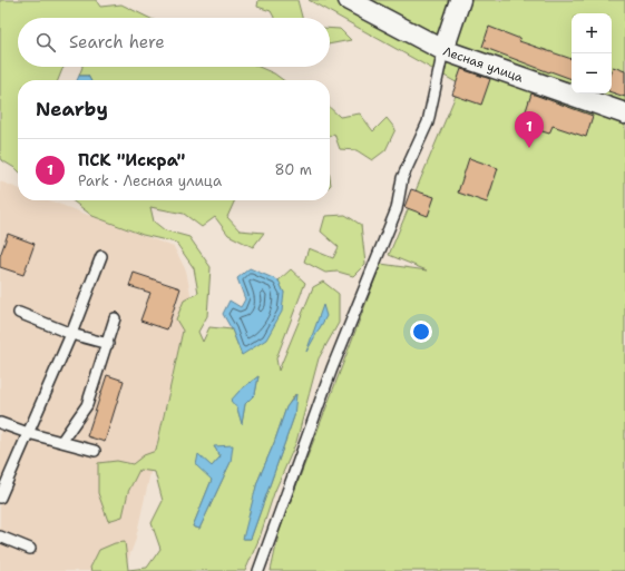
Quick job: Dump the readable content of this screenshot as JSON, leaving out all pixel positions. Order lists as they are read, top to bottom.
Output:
{
  "streets": {
    "street": ["Лесная улица"]
  },
  "page": {
    "map_buttons": ["+", "−"],
    "search": "Search here",
    "heading": "Nearby",
    "pins": "1",
    "list": [
      {
        "mark": "1",
        "name": "ПСК \"Искра\"",
        "note": "Park · Лесная улица",
        "value": "80 m"
      }
    ]
  }
}
